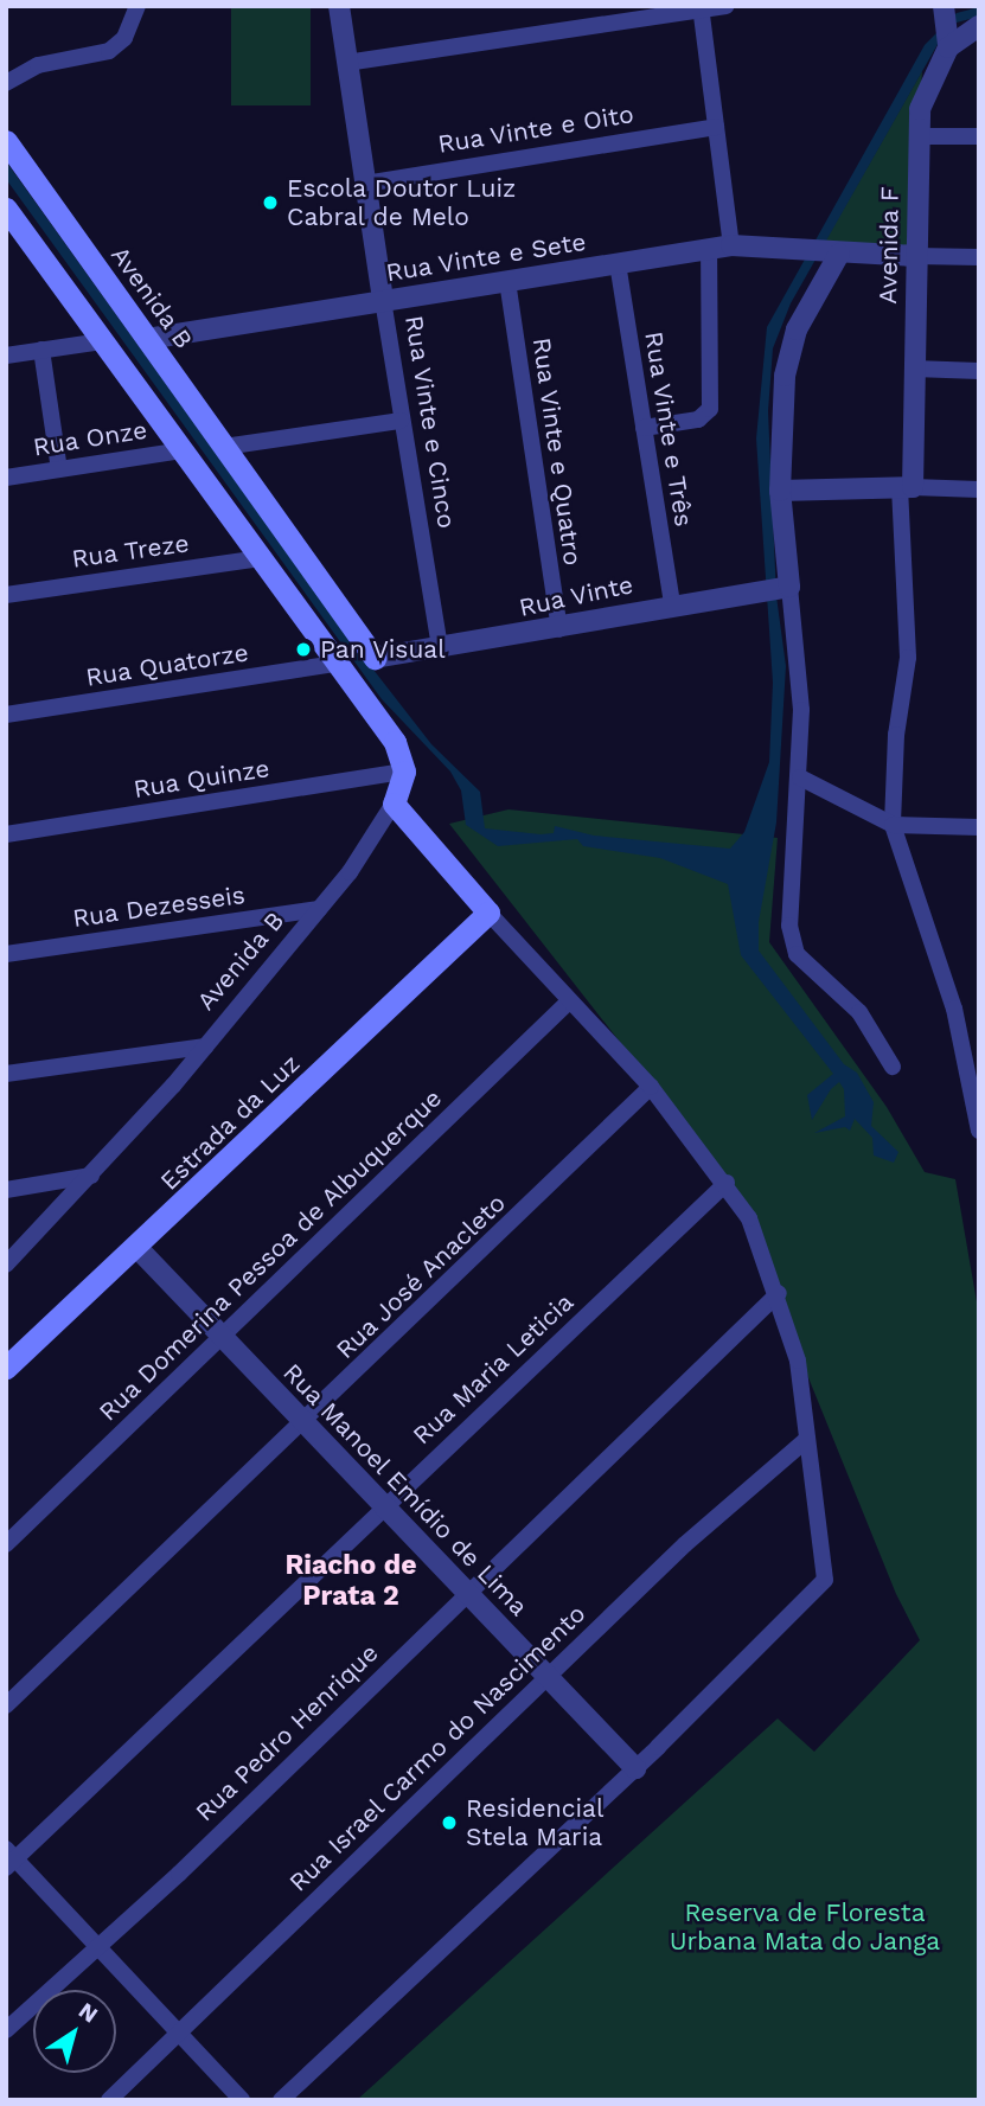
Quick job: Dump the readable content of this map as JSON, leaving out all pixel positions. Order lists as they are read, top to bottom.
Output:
{
  "streets": {
    "main road": ["Avenida B", "Estrada da Luz"],
    "street": [
      "Rua Vinte e Oito",
      "Avenida F",
      "Rua Vinte e Sete",
      "Rua Vinte e Cinco",
      "Rua Vinte e Três",
      "Rua Onze",
      "Rua Vinte e Quatro",
      "Rua Treze",
      "Rua Vinte",
      "Rua Quatorze",
      "Rua Quinze",
      "Rua Dezesseis",
      "Rua Domerina Pessoa de Albuquerque",
      "Rua José Anacleto",
      "Rua Maria Leticia",
      "Rua Manoel Emídio de Lima",
      "Rua Pedro Henrique",
      "Rua Israel Carmo do Nascimento"
    ]
  },
  "crossings": [
    ["Rua Vinte e Oito", "Rua Vinte e Cinco"],
    ["Avenida F", "Rua Vinte e Sete"],
    ["Rua Vinte e Sete", "Avenida B"],
    ["Rua Vinte e Sete", "Rua Vinte e Cinco"],
    ["Rua Vinte e Sete", "Rua Vinte e Três"],
    ["Rua Vinte e Sete", "Rua Vinte e Quatro"],
    ["Avenida B", "Rua Vinte"],
    ["Avenida B", "Rua Quinze"],
    ["Avenida B", "Rua Dezesseis"],
    ["Rua Vinte e Cinco", "Rua Vinte"],
    ["Rua Vinte e Três", "Rua Vinte"],
    ["Rua Vinte e Quatro", "Rua Vinte"],
    ["Estrada da Luz", "Rua Manoel Emídio de Lima"],
    ["Rua Domerina Pessoa de Albuquerque", "Rua Manoel Emídio de Lima"],
    ["Rua José Anacleto", "Rua Manoel Emídio de Lima"],
    ["Rua Maria Leticia", "Rua Manoel Emídio de Lima"],
    ["Rua Manoel Emídio de Lima", "Rua Pedro Henrique"],
    ["Rua Manoel Emídio de Lima", "Rua Israel Carmo do Nascimento"]
  ],
  "districts": ["Riacho de Prata 2"],
  "parks": ["Reserva de Floresta Urbana Mata do Janga"],
  "places": ["Escola Doutor Luiz Cabral de Melo", "Pan Visual", "Residencial Stela Maria"],
  "north": "top right"
}
